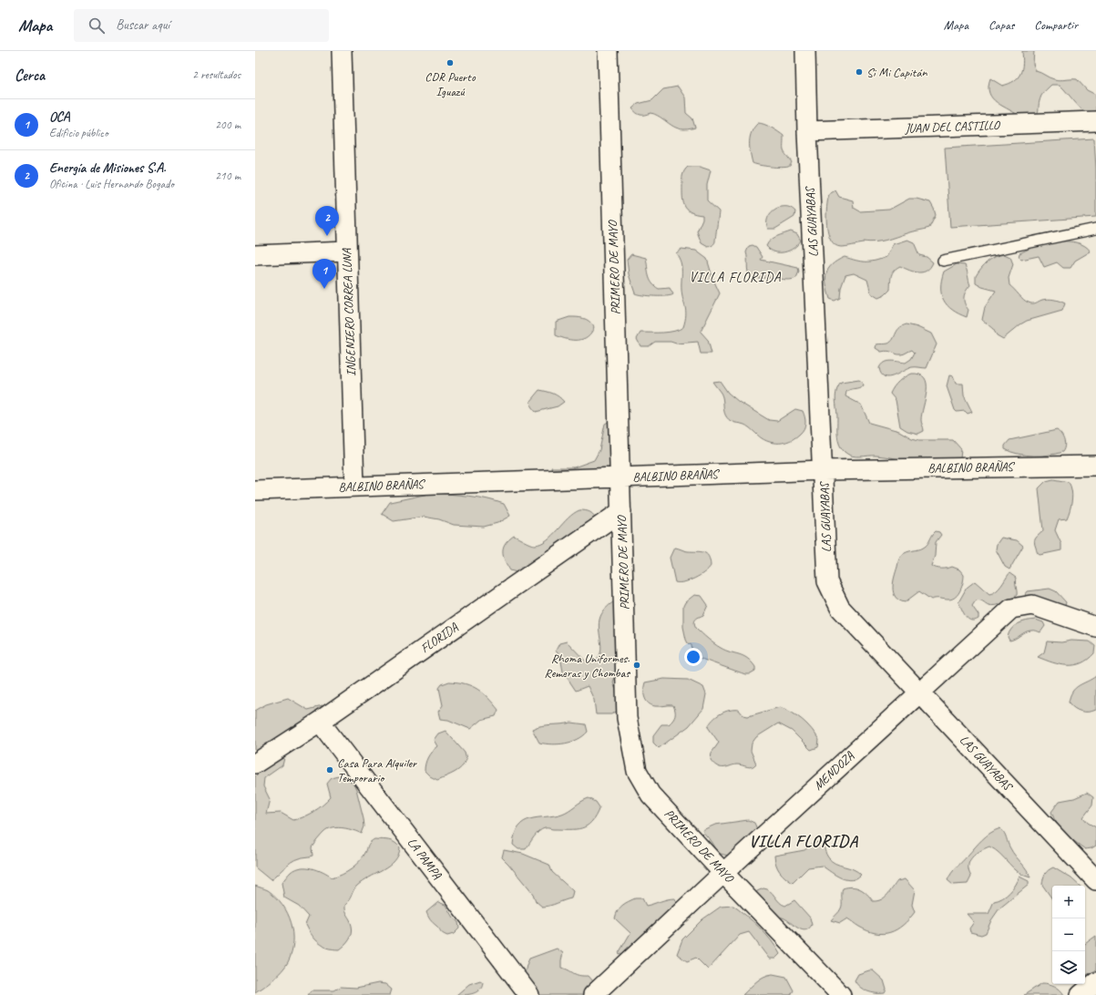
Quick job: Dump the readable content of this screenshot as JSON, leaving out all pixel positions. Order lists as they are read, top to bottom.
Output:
{
  "streets": {
    "street": [
      "JUAN DEL CASTILLO",
      "LAS GUAYABAS",
      "PRIMERO DE MAYO",
      "INGENIERO CORREA LUNA",
      "BALBINO BRAÑAS",
      "FLORIDA",
      "MENDOZA",
      "LA PAMPA"
    ]
  },
  "crossings": [
    ["JUAN DEL CASTILLO", "LAS GUAYABAS"],
    ["LAS GUAYABAS", "BALBINO BRAÑAS"],
    ["LAS GUAYABAS", "MENDOZA"],
    ["PRIMERO DE MAYO", "BALBINO BRAÑAS"],
    ["PRIMERO DE MAYO", "FLORIDA"],
    ["PRIMERO DE MAYO", "MENDOZA"],
    ["INGENIERO CORREA LUNA", "BALBINO BRAÑAS"],
    ["FLORIDA", "LA PAMPA"]
  ],
  "districts": ["VILLA FLORIDA", "VILLA FLORIDA"],
  "places": [
    "CDR Puerto Iguazú",
    "Si Mi Capitán",
    "Rhoma Uniformes. Remeras y Chombas",
    "Casa Para Alquiler Temporario"
  ],
  "page": {
    "header": "Mapa",
    "search": "Buscar aquí",
    "nav": ["Mapa", "Capas", "Compartir"],
    "heading": ["Cerca", "2 resultados"],
    "list": [
      {
        "mark": "1",
        "name": "OCA",
        "note": "Edificio público",
        "value": "200 m"
      },
      {
        "mark": "2",
        "name": "Energía de Misiones S.A.",
        "note": "Oficina · Luis Hernando Bogado",
        "value": "210 m"
      }
    ],
    "pins": ["2", "1"],
    "map_buttons": ["+", "−"]
  }
}
